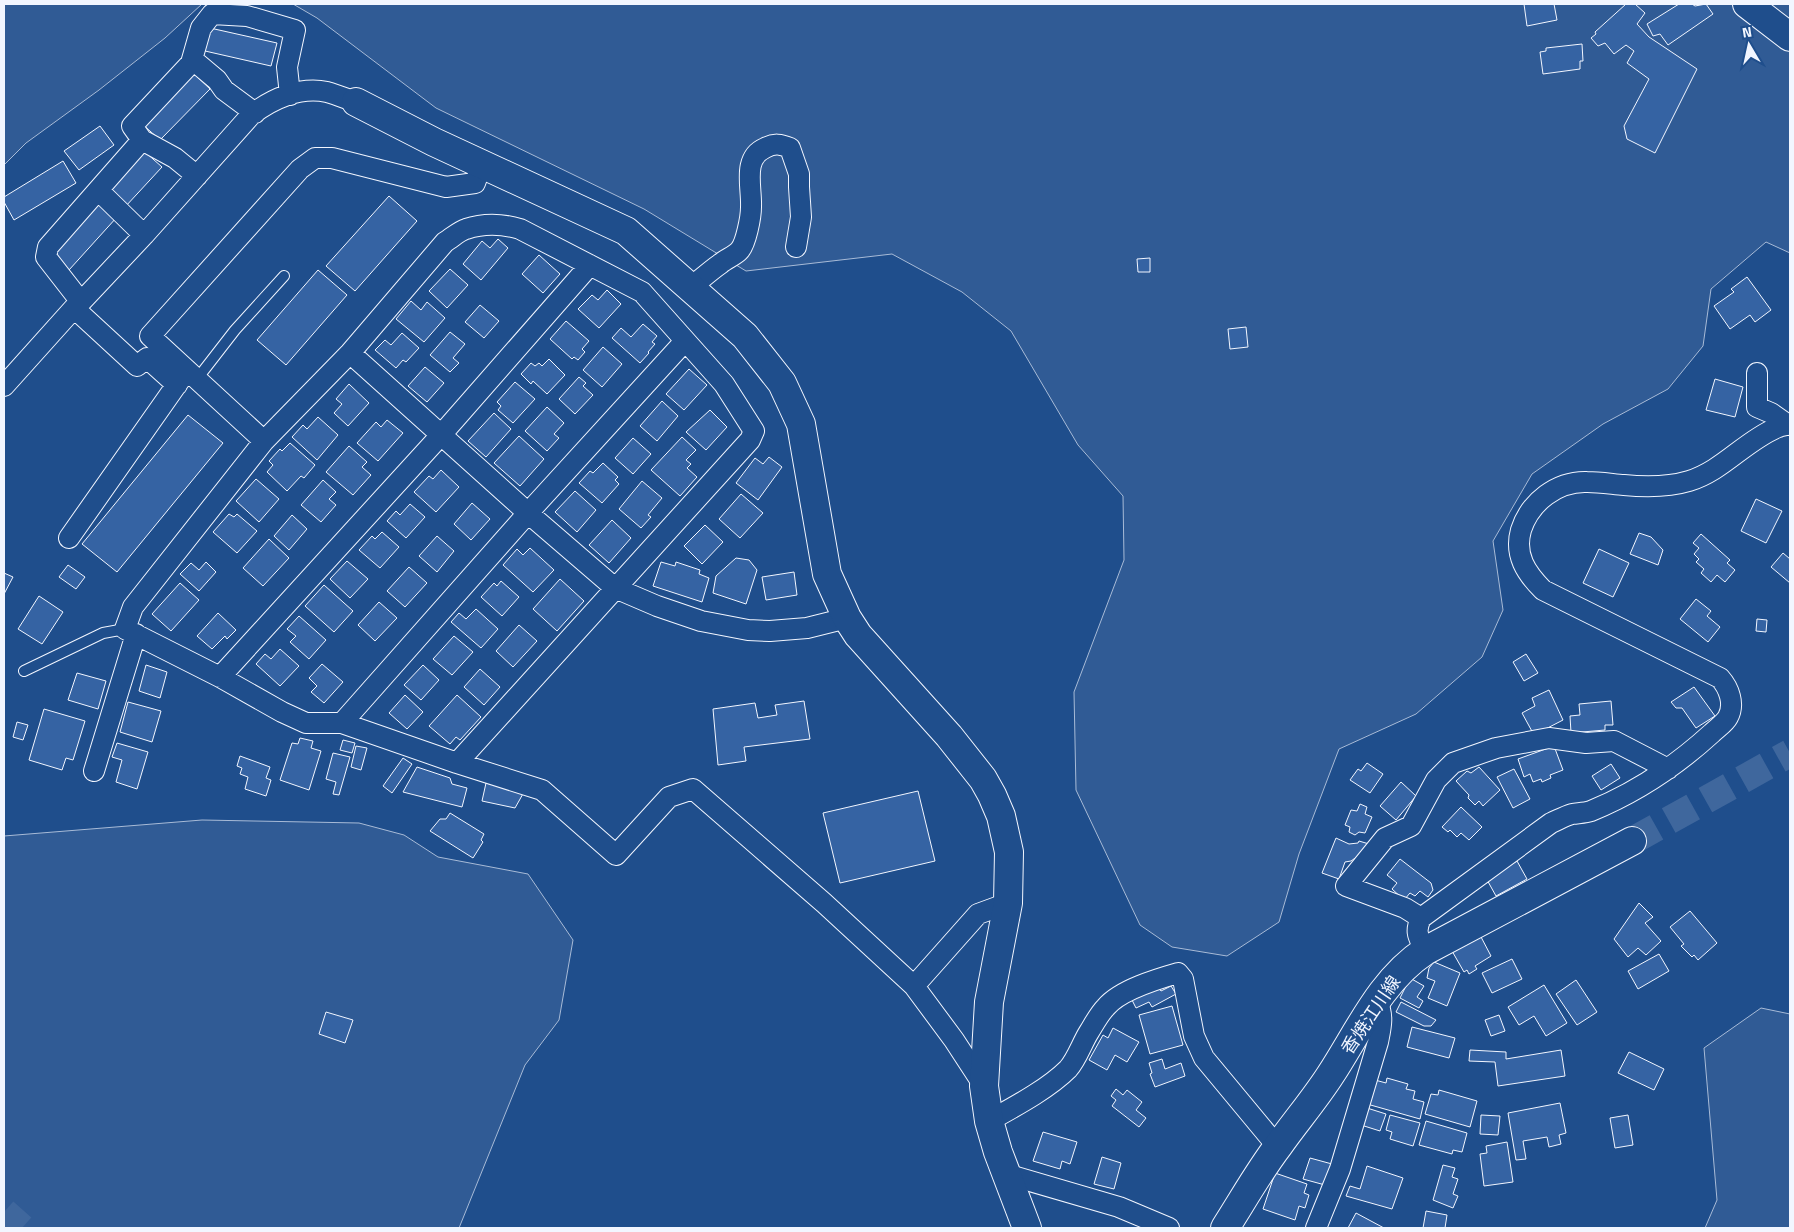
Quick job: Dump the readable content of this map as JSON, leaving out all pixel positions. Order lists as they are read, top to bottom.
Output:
{
  "streets": {
    "street": ["香焼江川線"]
  },
  "north": "top"
}
